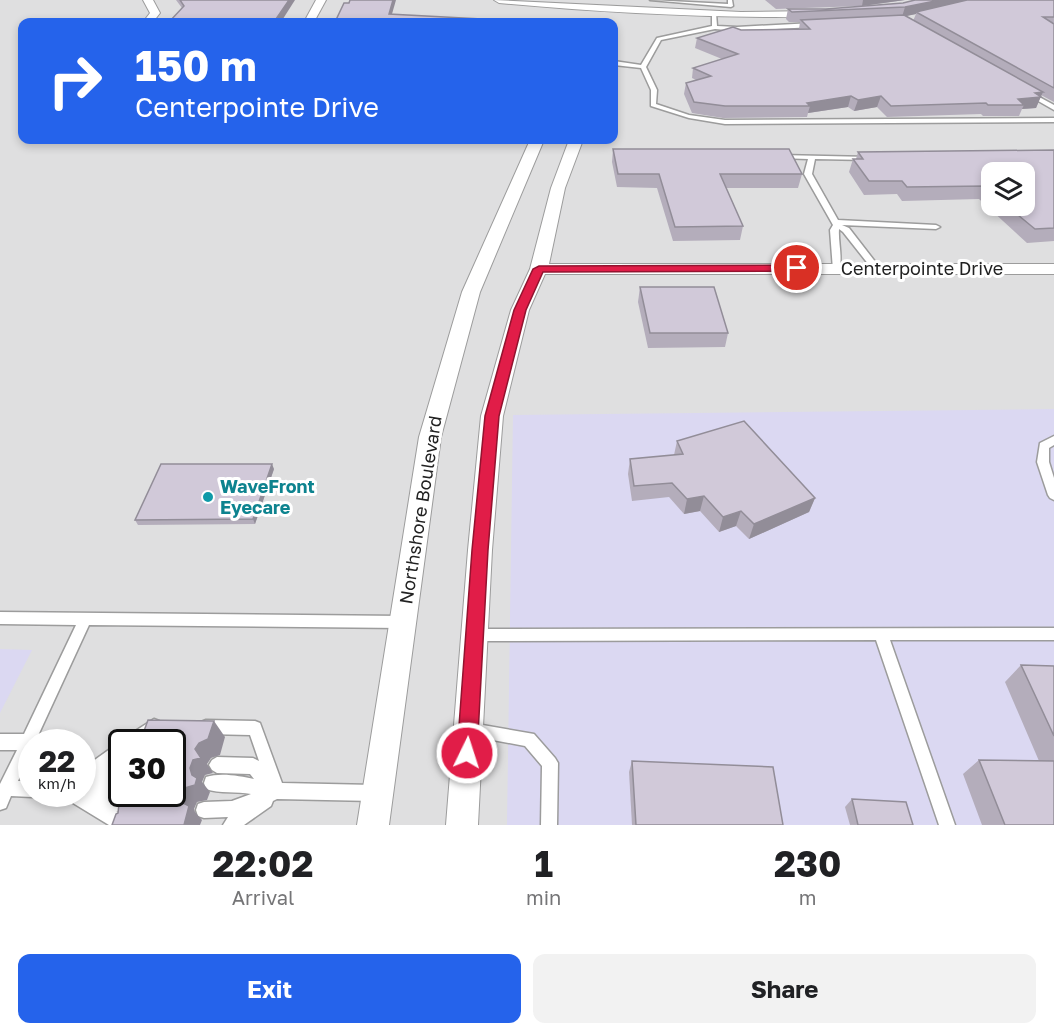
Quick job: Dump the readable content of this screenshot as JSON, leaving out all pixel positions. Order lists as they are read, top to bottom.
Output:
{
  "streets": {
    "street": ["Centerpointe Drive", "Northshore Boulevard"]
  },
  "places": ["WaveFront Eyecare"],
  "page": {
    "turn": ["150 m", "Centerpointe Drive"],
    "speed": "22 km/h",
    "limit": "30",
    "eta": [
      "22:02",
      "Arrival",
      "1",
      "min",
      "230",
      "m"
    ],
    "buttons": ["Exit", "Share"]
  }
}
